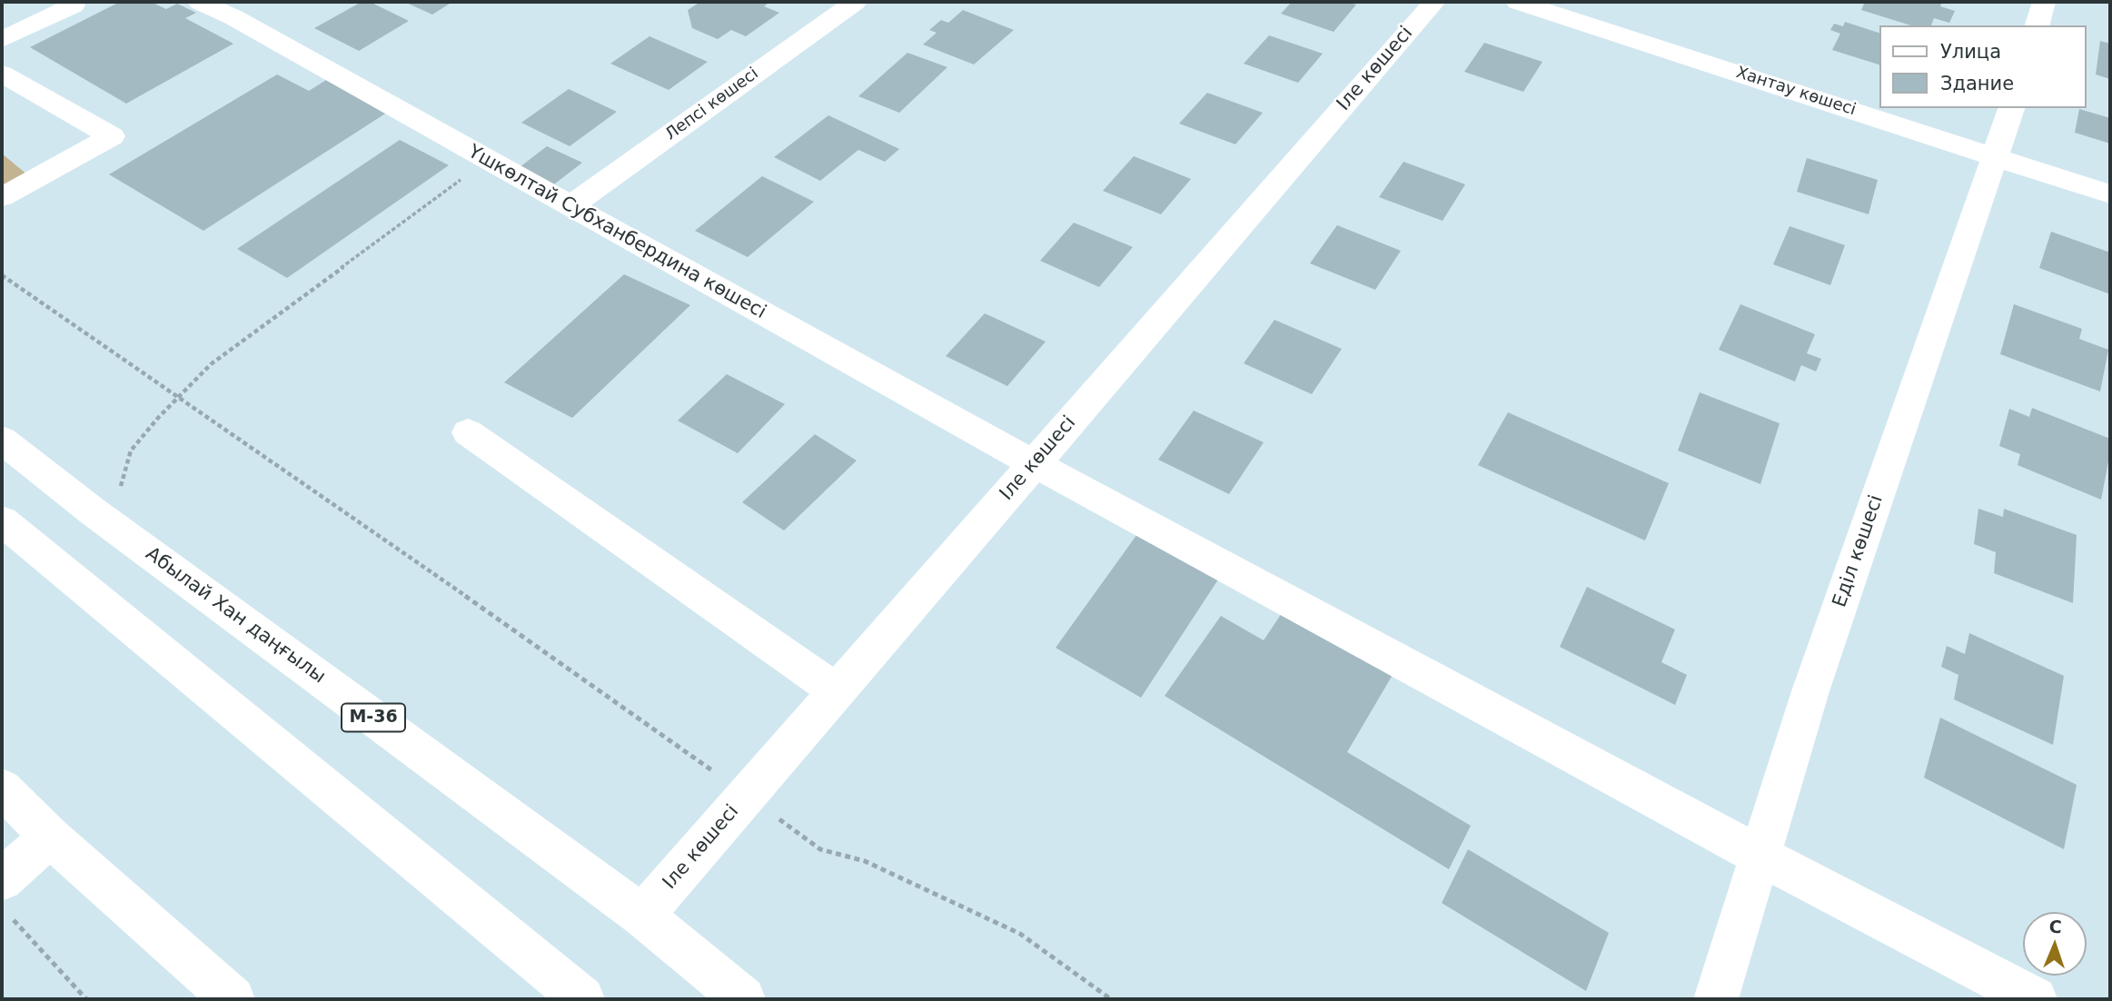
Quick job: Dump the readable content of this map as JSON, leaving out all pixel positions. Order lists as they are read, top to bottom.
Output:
{
  "streets": {
    "street": [
      "Іле көшесі",
      "Хантау көшесі",
      "Лепсі көшесі",
      "Үшкөлтай Субханбердина көшесі",
      "Еділ көшесі",
      "Абылай Хан даңғылы",
      "M-36"
    ]
  },
  "crossings": [
    ["Іле көшесі", "Үшкөлтай Субханбердина көшесі"],
    ["Іле көшесі", "Абылай Хан даңғылы"],
    ["Хантау көшесі", "Еділ көшесі"],
    ["Лепсі көшесі", "Үшкөлтай Субханбердина көшесі"],
    ["Үшкөлтай Субханбердина көшесі", "Еділ көшесі"]
  ],
  "legend": ["Улица", "Здание"],
  "north": "top"
}
